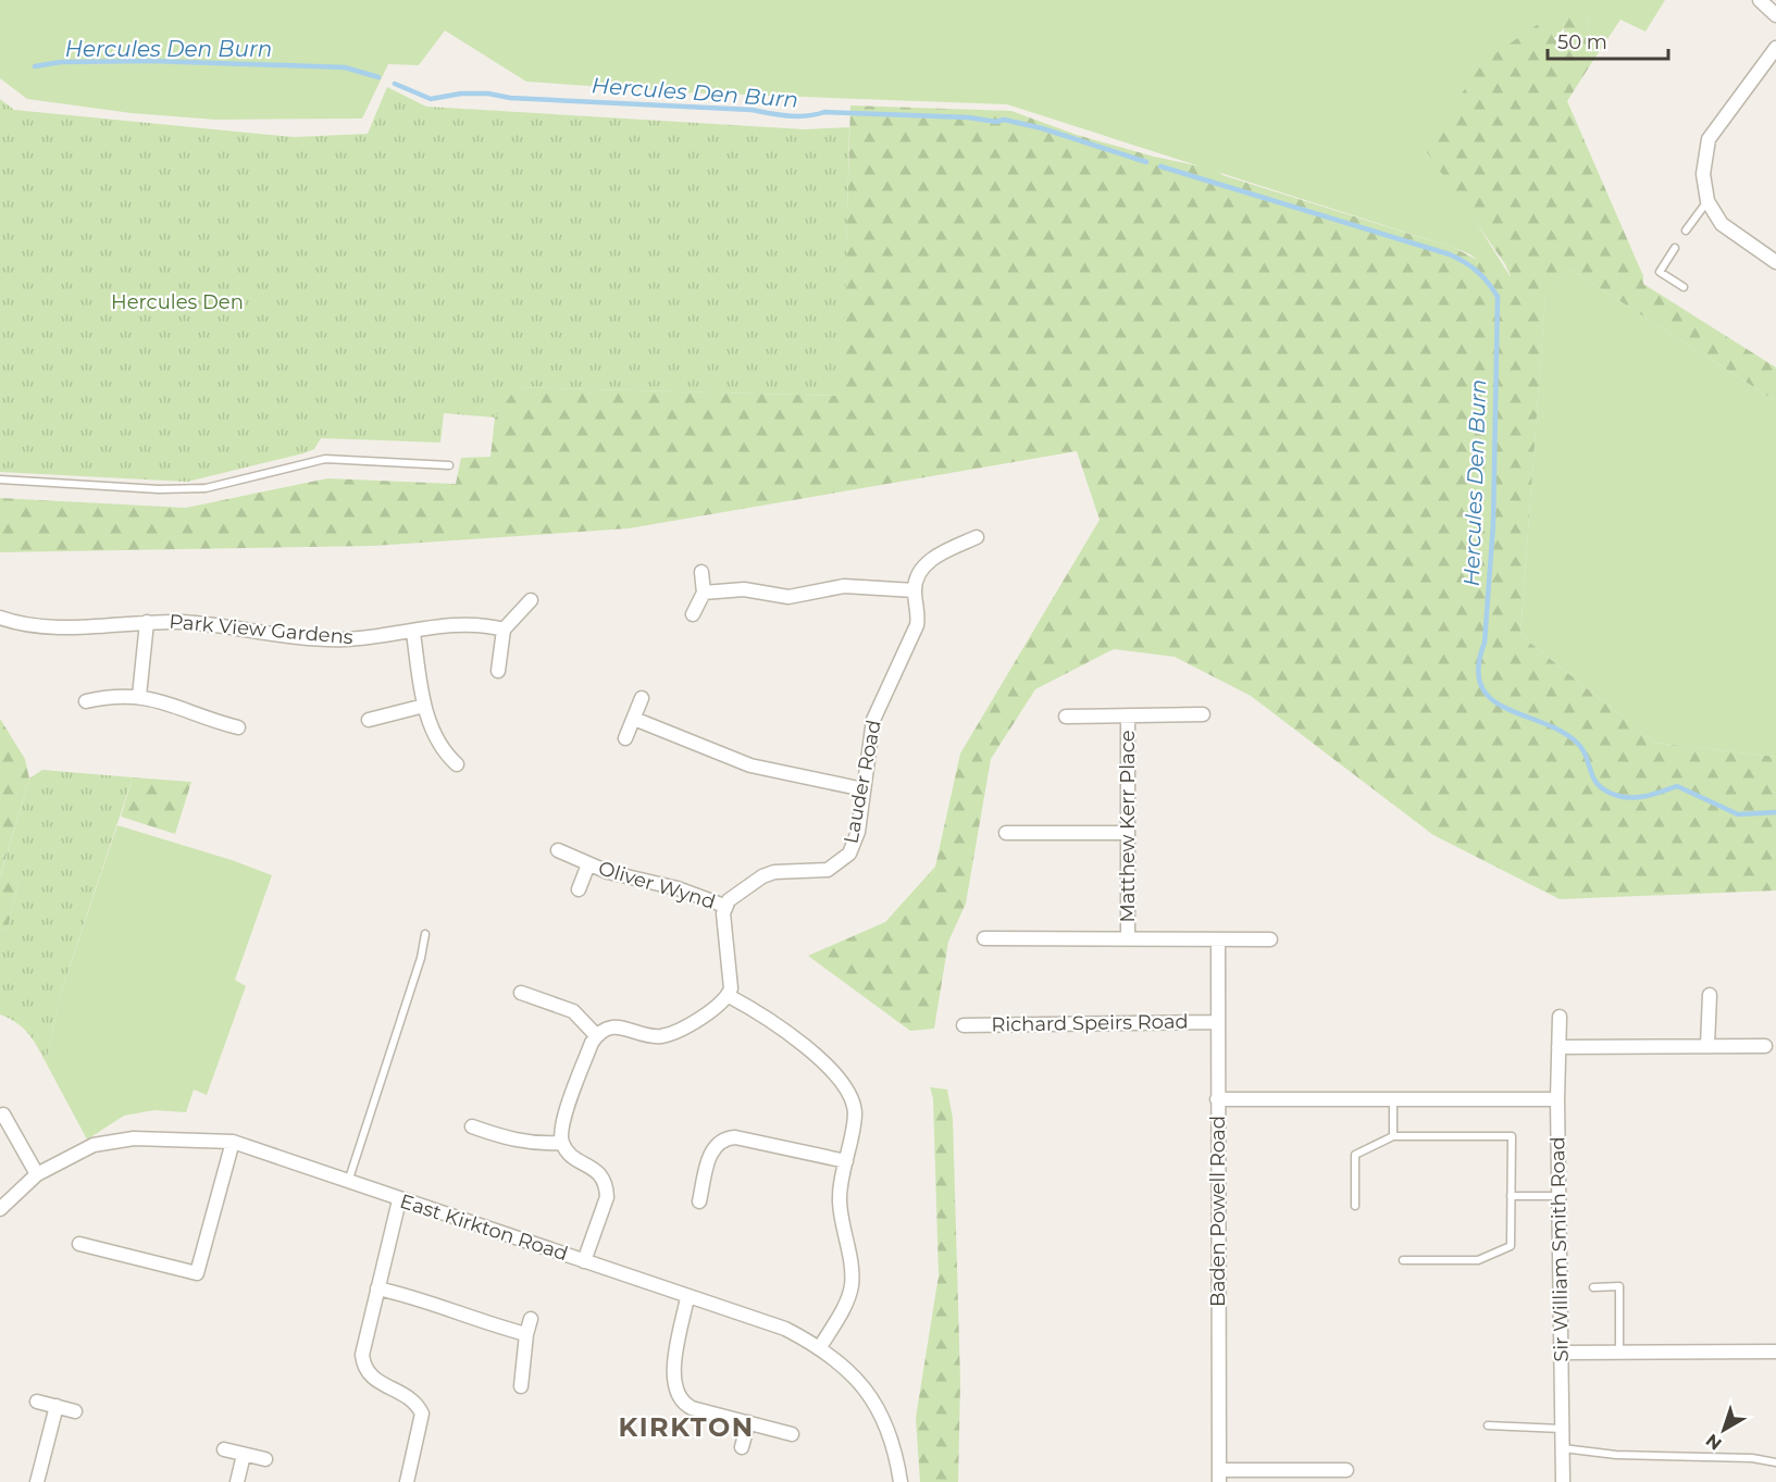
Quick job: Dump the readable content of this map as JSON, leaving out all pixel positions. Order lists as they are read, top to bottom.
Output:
{
  "streets": {
    "street": [
      "Park View Gardens",
      "Lauder Road",
      "Matthew Kerr Place",
      "Oliver Wynd",
      "Richard Speirs Road",
      "Baden Powell Road",
      "East Kirkton Road",
      "Sir William Smith Road"
    ]
  },
  "crossings": [
    ["Lauder Road", "Oliver Wynd"],
    ["Richard Speirs Road", "Baden Powell Road"]
  ],
  "districts": ["KIRKTON"],
  "water": ["Hercules Den Burn"],
  "parks": ["Hercules Den"],
  "scale_bar": "50 m",
  "north": "bottom left"
}
